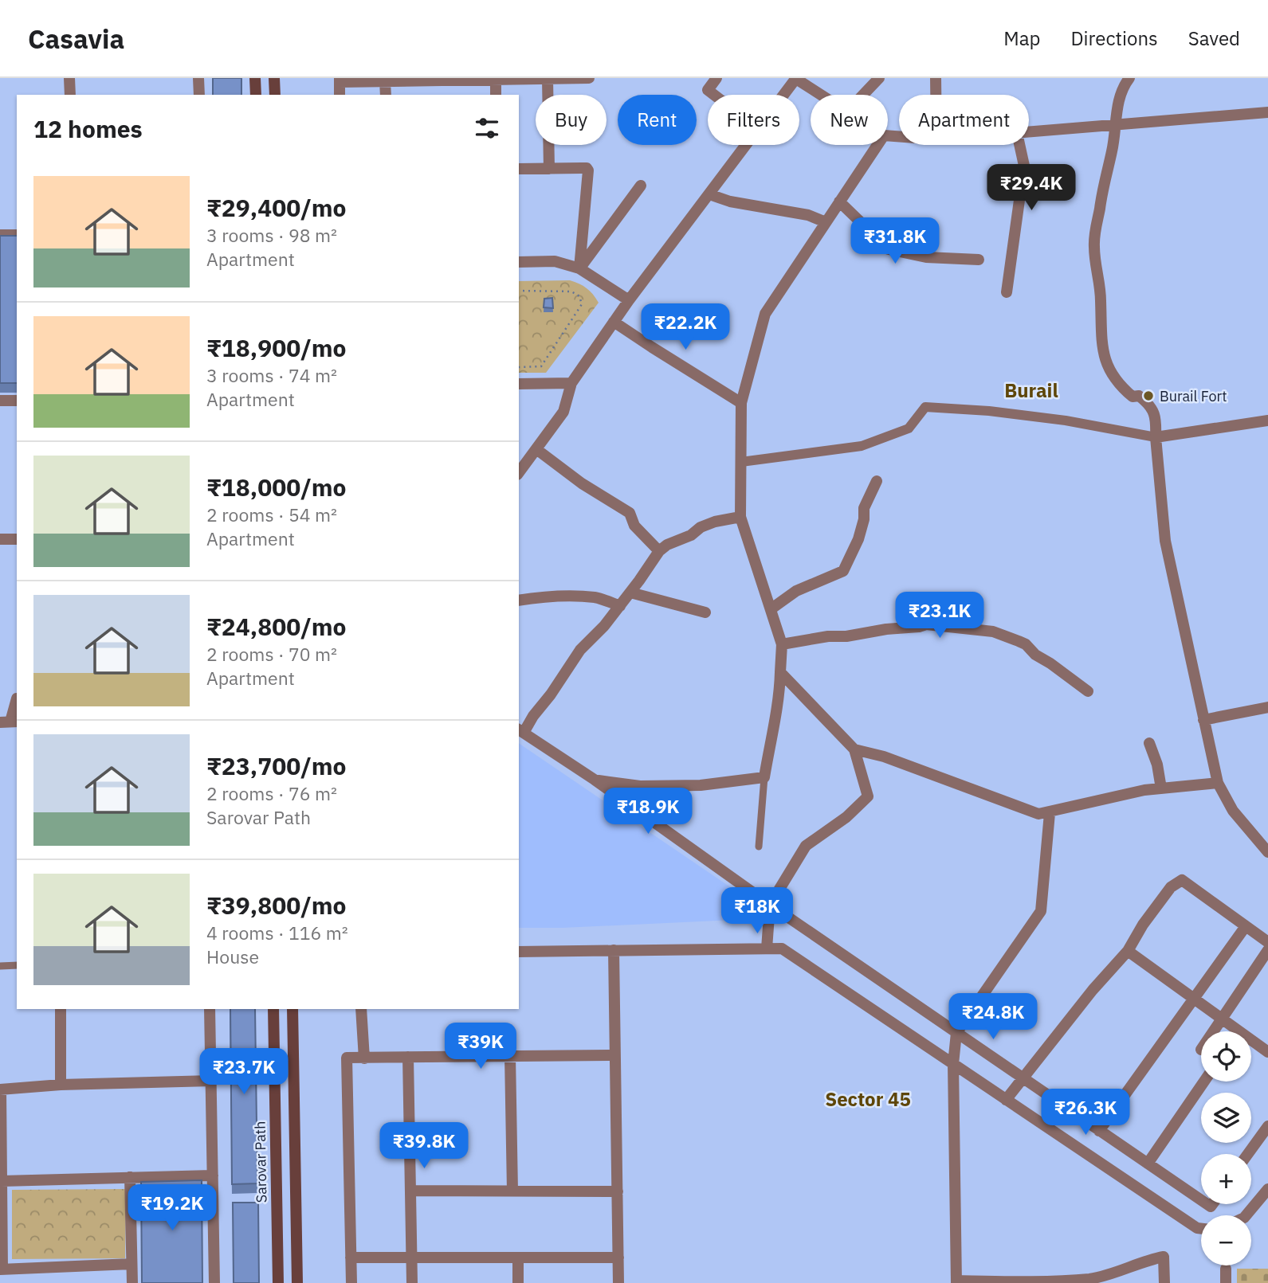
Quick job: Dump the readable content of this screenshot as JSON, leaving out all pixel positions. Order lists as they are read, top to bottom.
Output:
{
  "streets": {
    "main road": ["Sarovar Path"]
  },
  "districts": ["Burail", "Sector 45"],
  "places": ["Burail Fort"],
  "page": {
    "header": "Casavia",
    "nav": ["Map", "Directions", "Saved"],
    "chip": [
      "Buy",
      "Rent",
      "Filters",
      "New",
      "Apartment"
    ],
    "heading": "12 homes",
    "list": [
      {
        "name": "₹29,400/mo",
        "note": "3 rooms · 98 m² · Apartment"
      },
      {
        "name": "₹18,900/mo",
        "note": "3 rooms · 74 m² · Apartment"
      },
      {
        "name": "₹18,000/mo",
        "note": "2 rooms · 54 m² · Apartment"
      },
      {
        "name": "₹24,800/mo",
        "note": "2 rooms · 70 m² · Apartment"
      },
      {
        "name": "₹23,700/mo",
        "note": "2 rooms · 76 m² · Sarovar Path"
      },
      {
        "name": "₹39,800/mo",
        "note": "4 rooms · 116 m² · House"
      }
    ],
    "price": [
      "₹29.4K",
      "₹31.8K",
      "₹22.2K",
      "₹23.1K",
      "₹18.9K",
      "₹18K",
      "₹24.8K",
      "₹39K",
      "₹23.7K",
      "₹26.3K",
      "₹39.8K",
      "₹19.2K"
    ],
    "map_buttons": ["+", "−"]
  }
}
